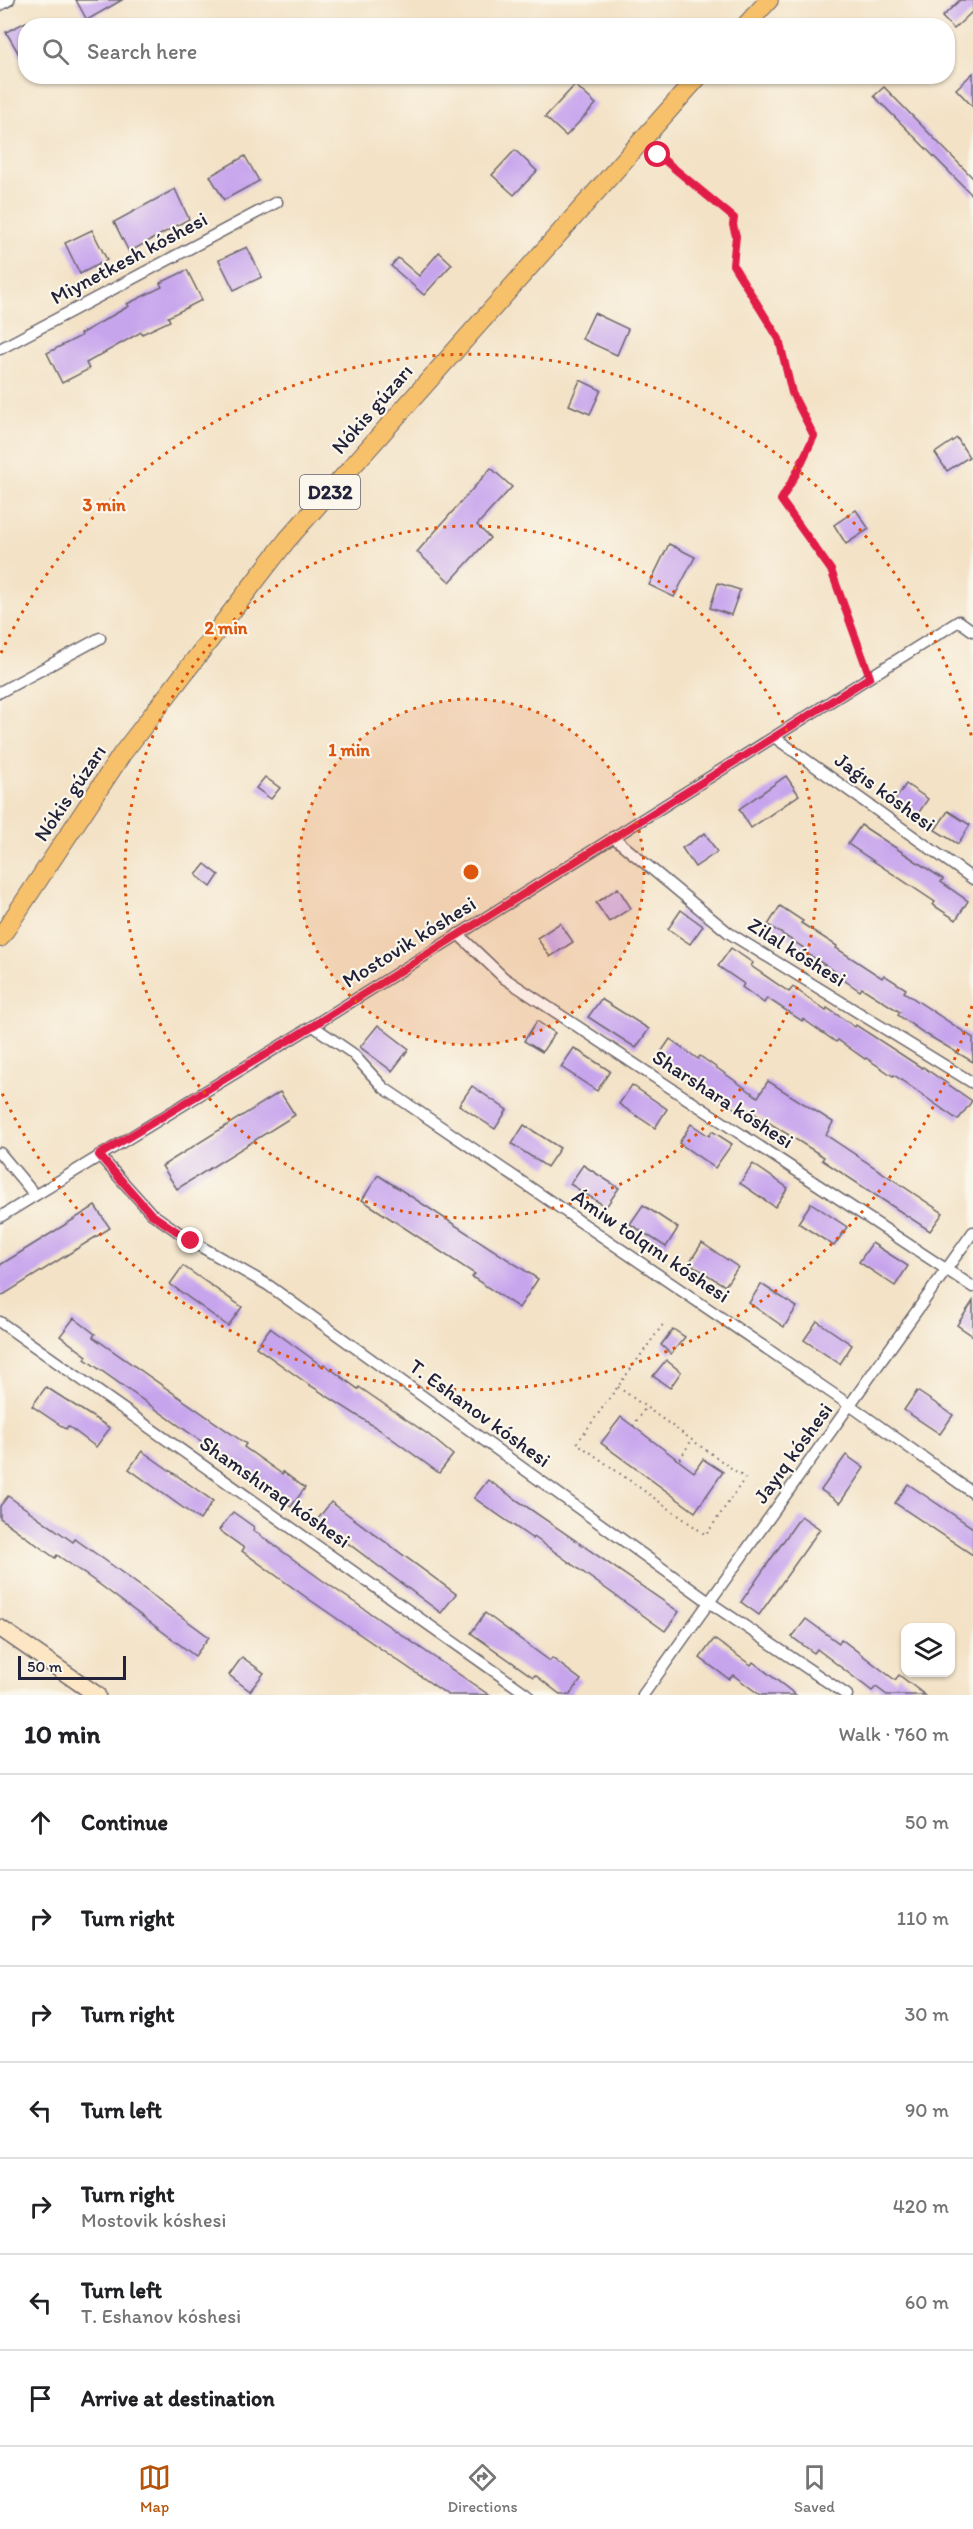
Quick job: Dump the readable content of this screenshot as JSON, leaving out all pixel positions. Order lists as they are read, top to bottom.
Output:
{
  "streets": {
    "main road": ["Nókis gúzarı", "D232"],
    "street": [
      "Miynetkesh kóshesi",
      "Jaǵıs kóshesi",
      "Mostovik kóshesi",
      "Zilal kóshesi",
      "Sharshara kóshesi",
      "Ámiw tolqını kóshesi",
      "T. Eshanov kóshesi",
      "Jayıq kóshesi",
      "Shamshıraq kóshesi"
    ]
  },
  "crossings": [
    ["Jaǵıs kóshesi", "Mostovik kóshesi"],
    ["Mostovik kóshesi", "Zilal kóshesi"],
    ["Mostovik kóshesi", "Sharshara kóshesi"],
    ["Mostovik kóshesi", "Ámiw tolqını kóshesi"],
    ["Mostovik kóshesi", "T. Eshanov kóshesi"],
    ["Sharshara kóshesi", "Jayıq kóshesi"],
    ["Ámiw tolqını kóshesi", "Jayıq kóshesi"],
    ["T. Eshanov kóshesi", "Jayıq kóshesi"]
  ],
  "scale_bar": "50 m",
  "page": {
    "search": "Search here",
    "scale": "50 m",
    "heading": ["10 min", "Walk · 760 m"],
    "list": [
      ["Continue", "50 m"],
      ["Turn right", "110 m"],
      ["Turn right", "30 m"],
      ["Turn left", "90 m"],
      ["Turn right", "Mostovik kóshesi", "420 m"],
      ["Turn left", "T. Eshanov kóshesi", "60 m"],
      "Arrive at destination"
    ],
    "nav": ["Map", "Directions", "Saved"]
  },
  "rings": ["3 min", "2 min", "1 min"]
}
